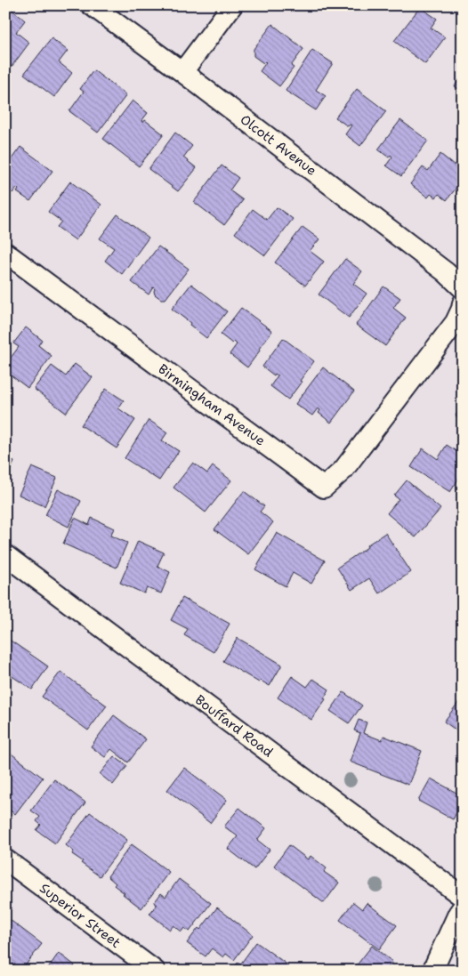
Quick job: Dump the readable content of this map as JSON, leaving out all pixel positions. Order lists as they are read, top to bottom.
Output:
{
  "streets": {
    "street": [
      "Olcott Avenue",
      "Birmingham Avenue",
      "Bouffard Road",
      "Superior Street"
    ]
  }
}
